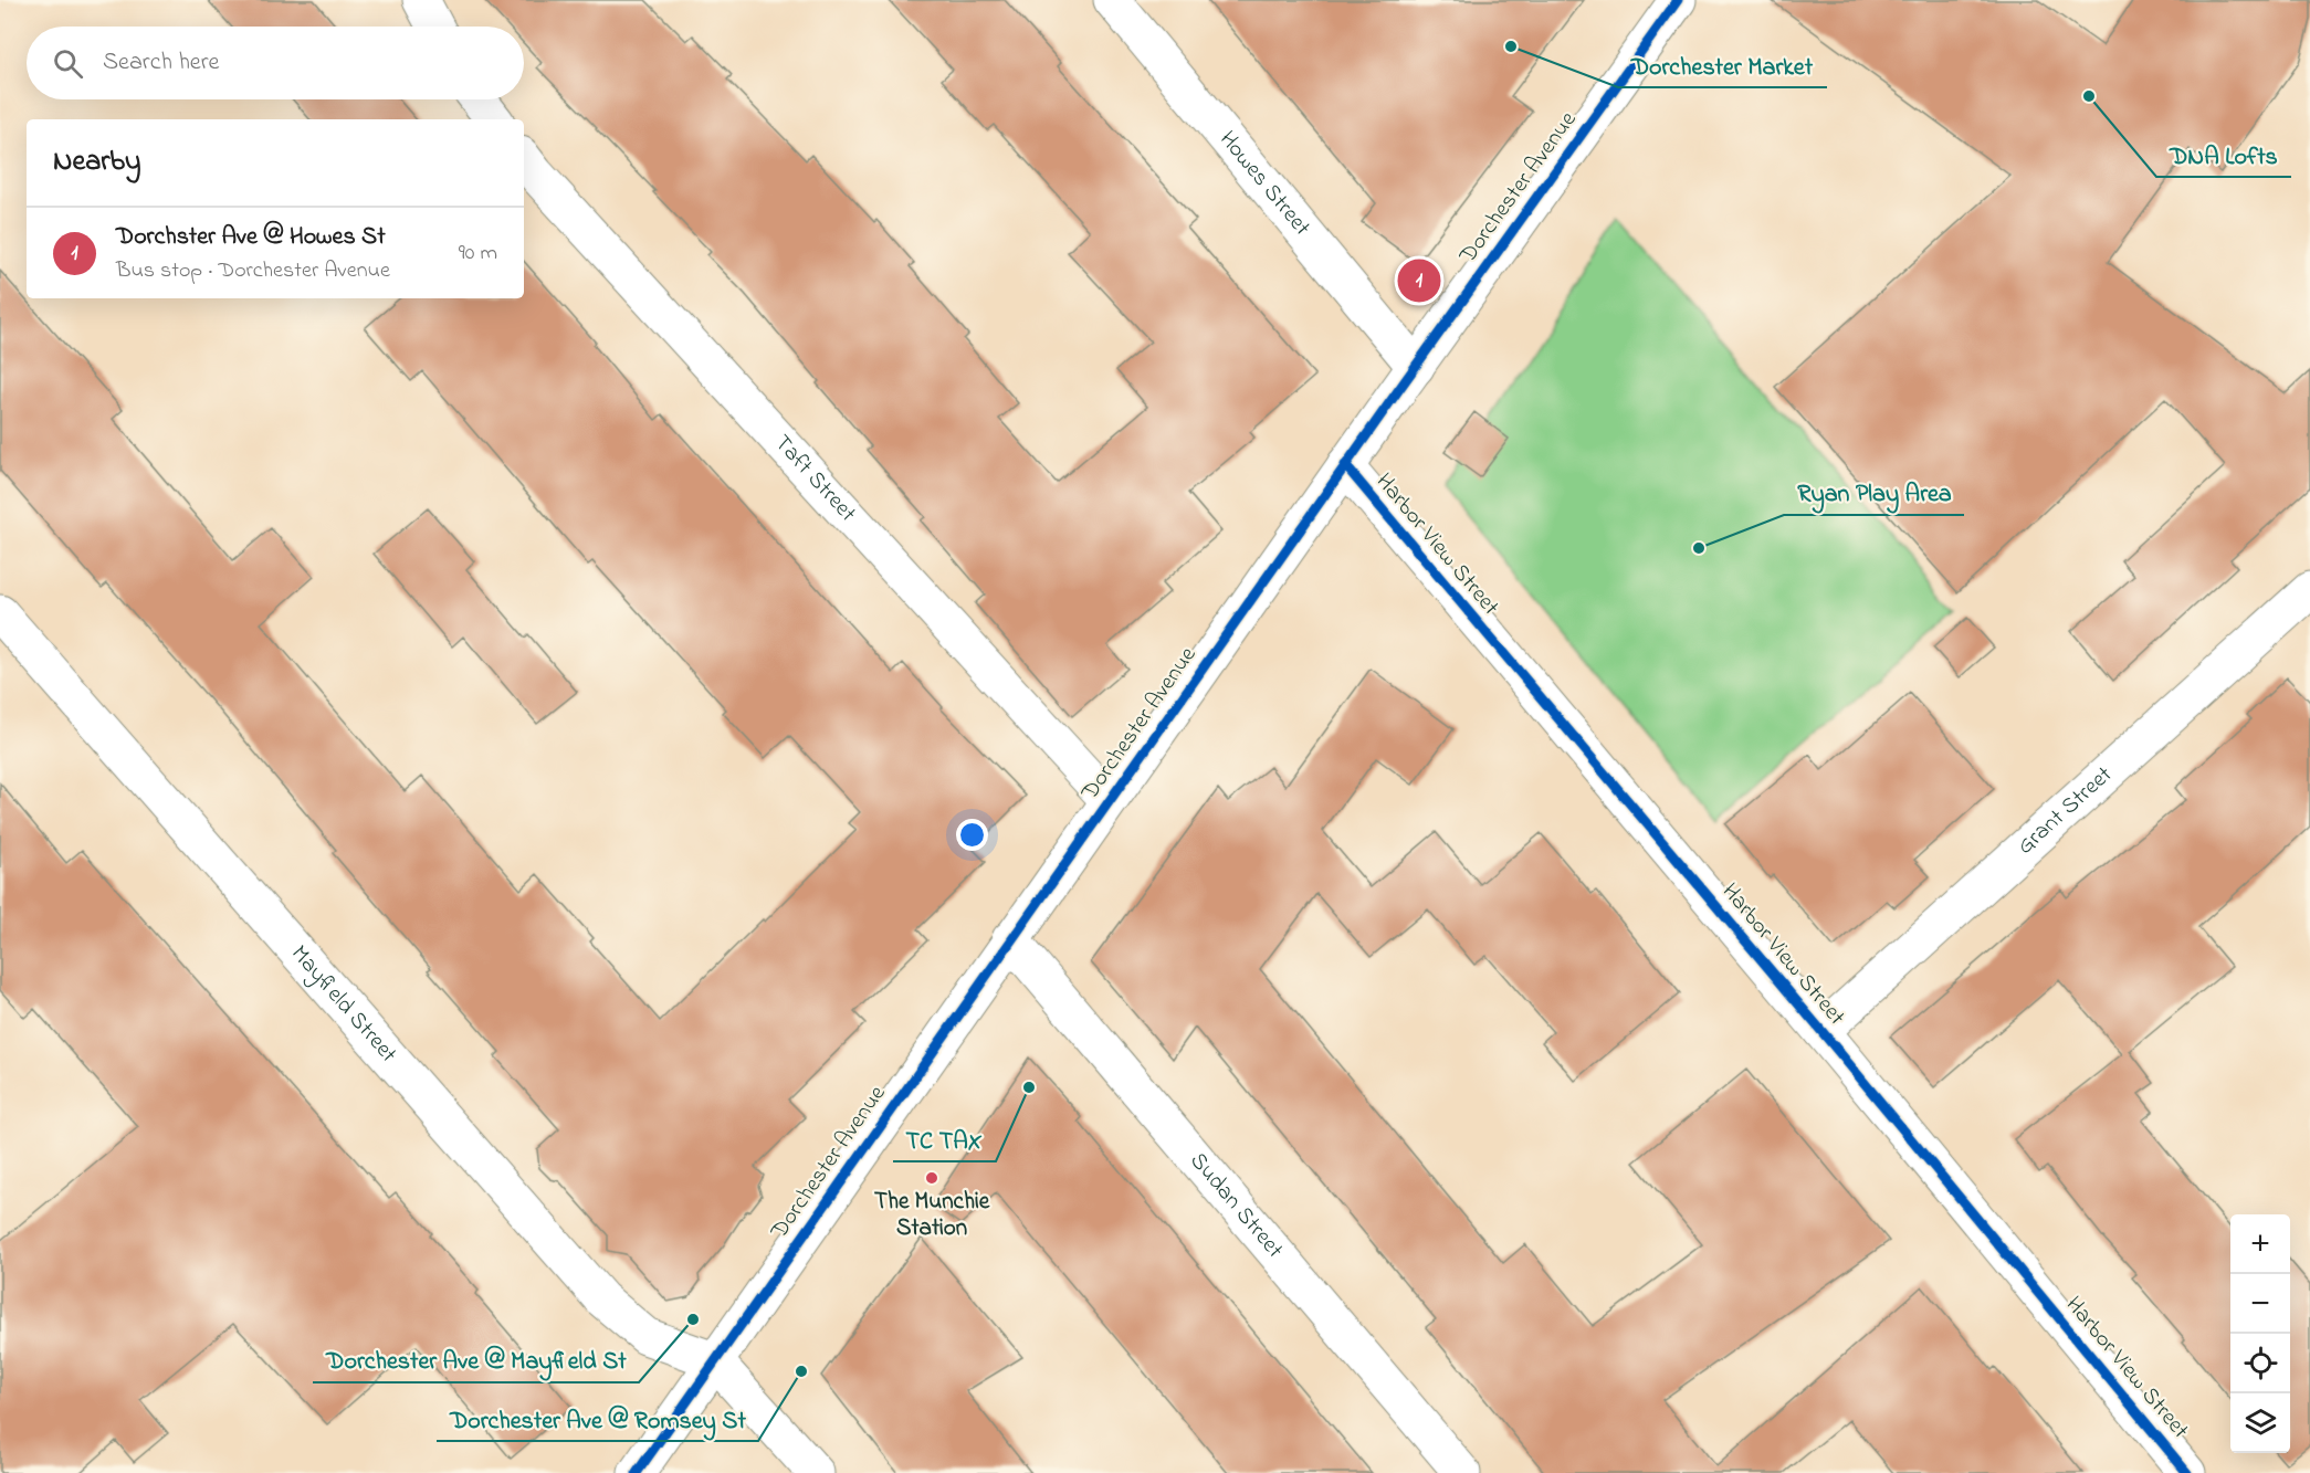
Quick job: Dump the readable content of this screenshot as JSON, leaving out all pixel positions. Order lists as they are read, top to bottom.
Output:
{
  "streets": {
    "street": [
      "Howes Street",
      "Dorchester Avenue",
      "Taft Street",
      "Harbor View Street",
      "Grant Street",
      "Mayfield Street",
      "Sudan Street"
    ]
  },
  "crossings": [
    ["Howes Street", "Dorchester Avenue"],
    ["Dorchester Avenue", "Taft Street"],
    ["Dorchester Avenue", "Harbor View Street"],
    ["Dorchester Avenue", "Mayfield Street"],
    ["Dorchester Avenue", "Sudan Street"],
    ["Harbor View Street", "Grant Street"]
  ],
  "places": [
    "Dorchester Market",
    "DNA Lofts",
    "Ryan Play Area",
    "TC TAX",
    "The Munchie Station",
    "Dorchester Ave @ Mayfield St",
    "Dorchester Ave @ Romsey St"
  ],
  "page": {
    "search": "Search here",
    "heading": "Nearby",
    "list": [
      {
        "mark": "1",
        "name": "Dorchster Ave @ Howes St",
        "note": "Bus stop · Dorchester Avenue",
        "value": "90 m"
      }
    ],
    "pins": "1",
    "map_buttons": ["+", "−"]
  }
}
